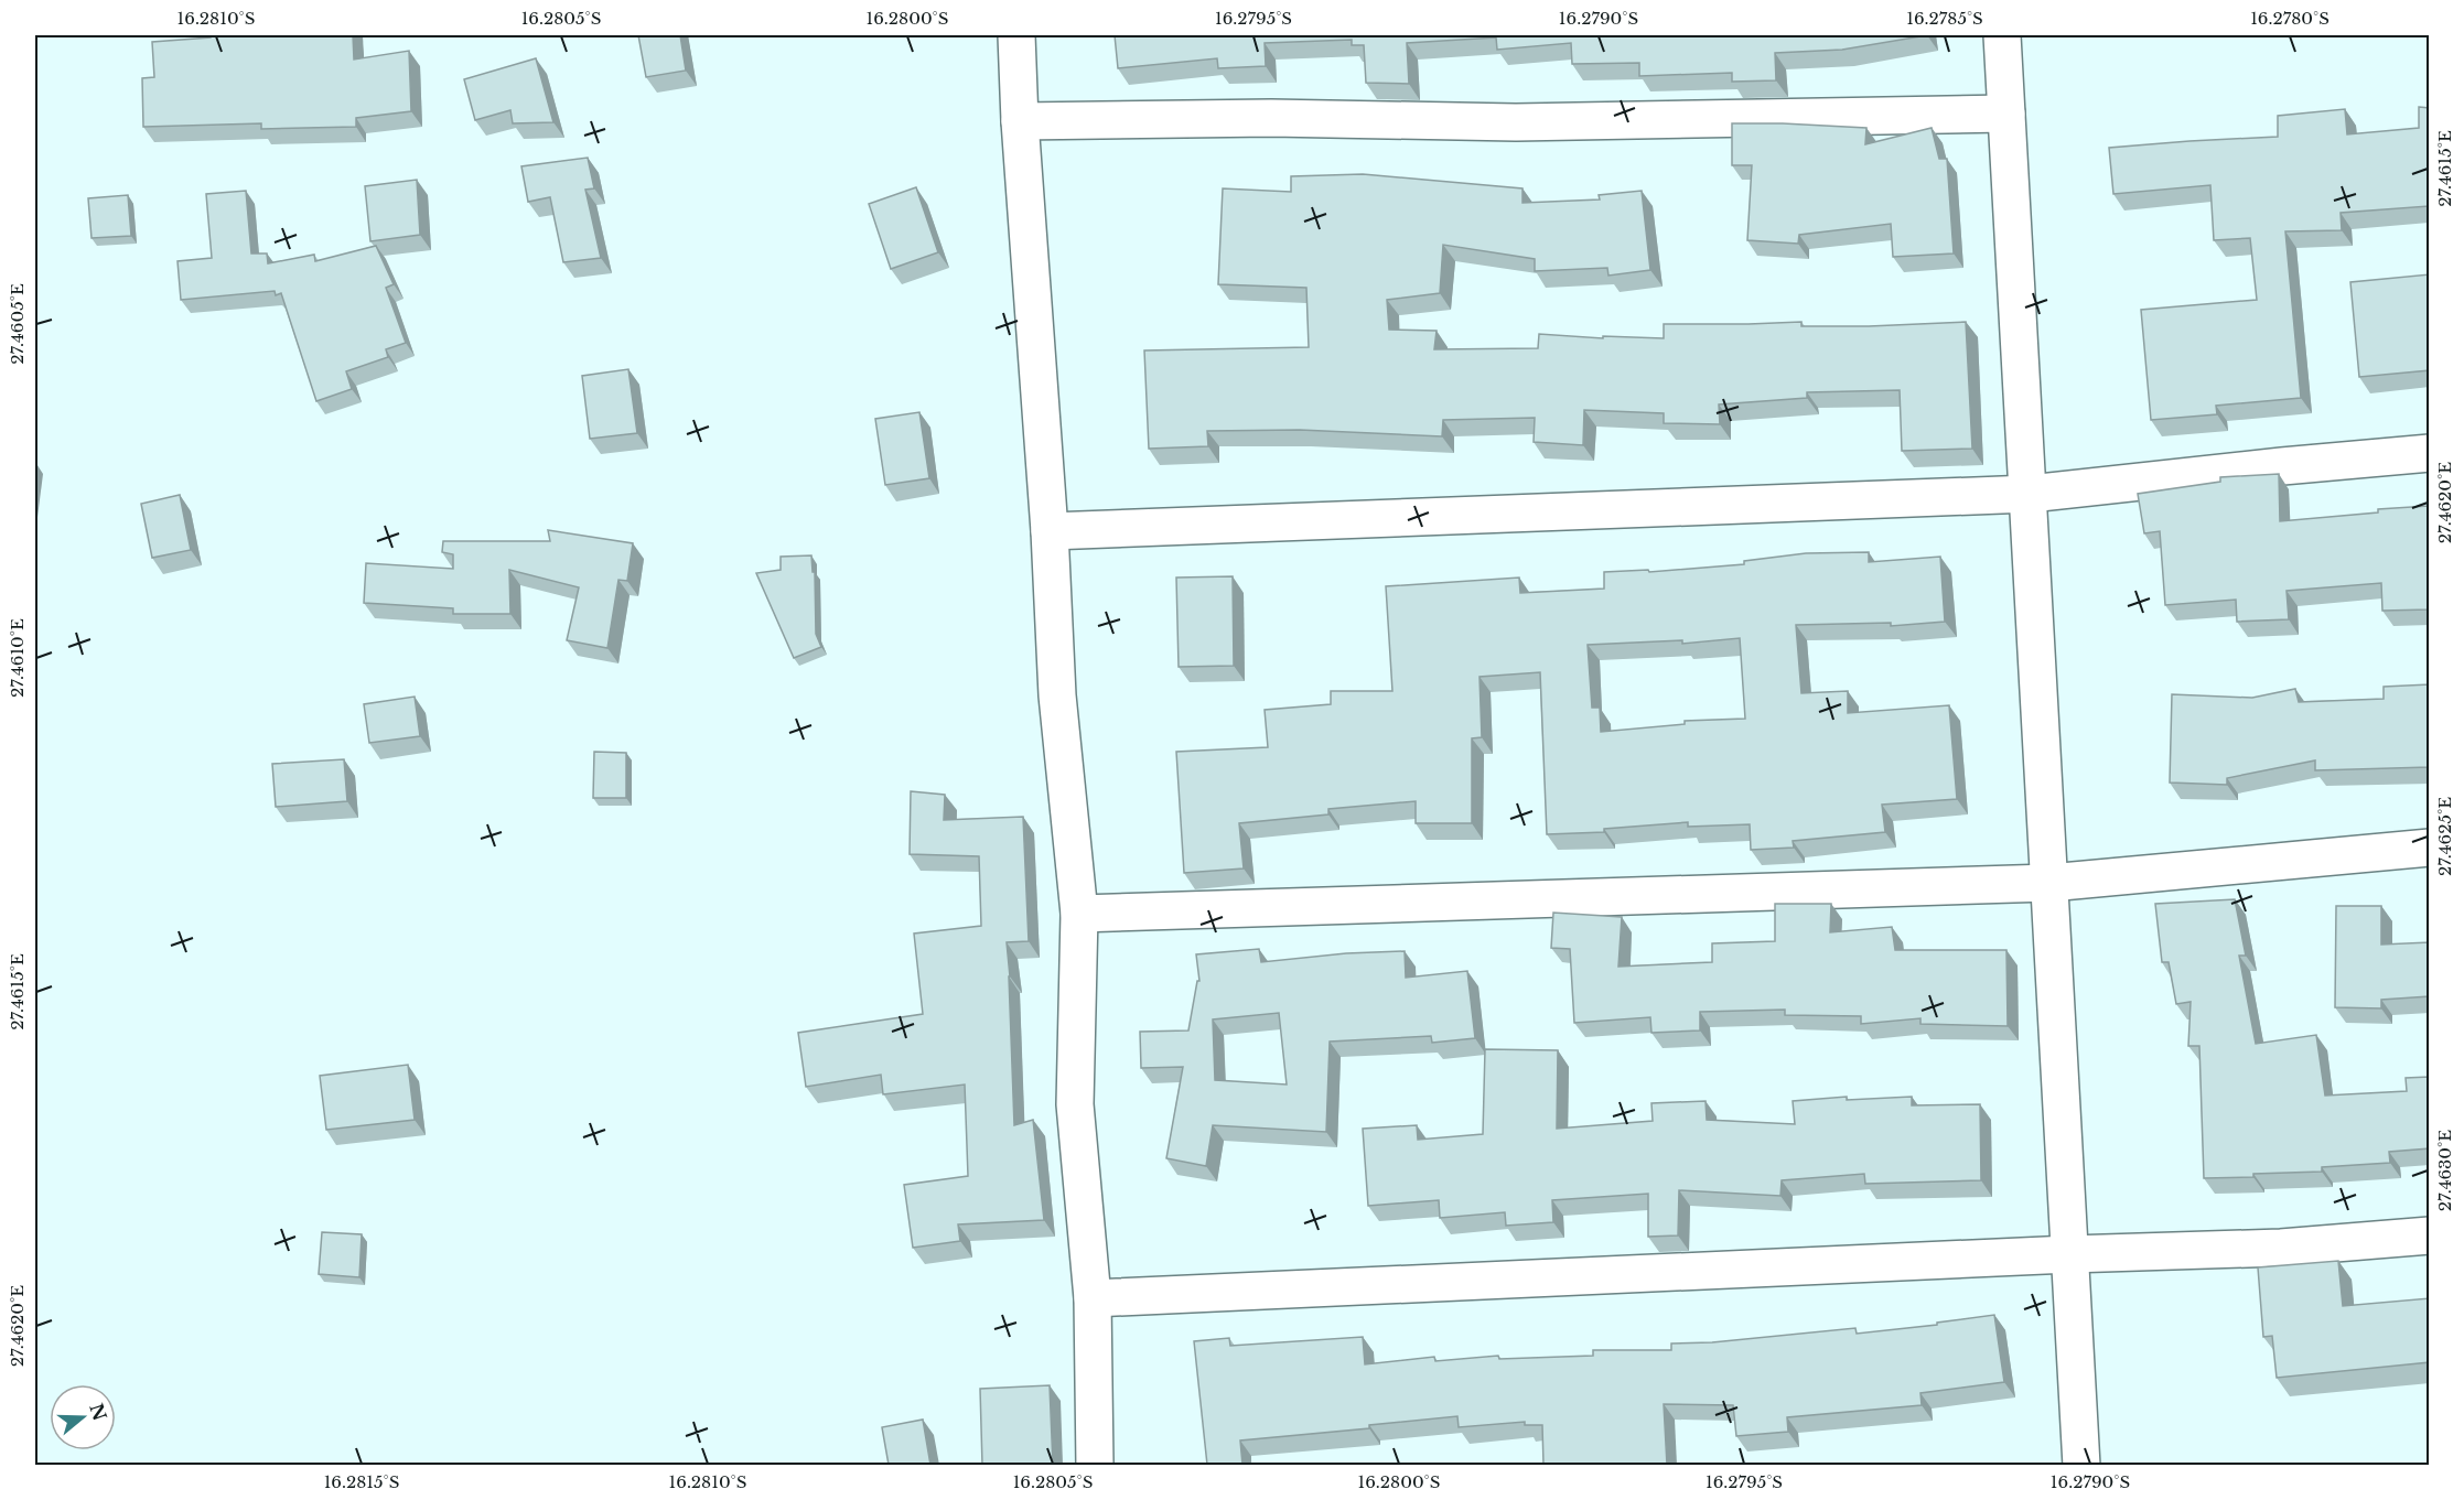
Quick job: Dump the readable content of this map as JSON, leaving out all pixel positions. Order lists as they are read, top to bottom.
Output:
{
  "north": "right",
  "coordinates": [
    "16.2810°S",
    "16.2805°S",
    "16.2800°S",
    "16.2795°S",
    "16.2790°S",
    "16.2785°S",
    "16.2780°S",
    "27.4615°E",
    "27.4605°E",
    "27.4620°E",
    "27.4610°E",
    "27.4625°E",
    "27.4630°E",
    "16.2815°S"
  ]
}
